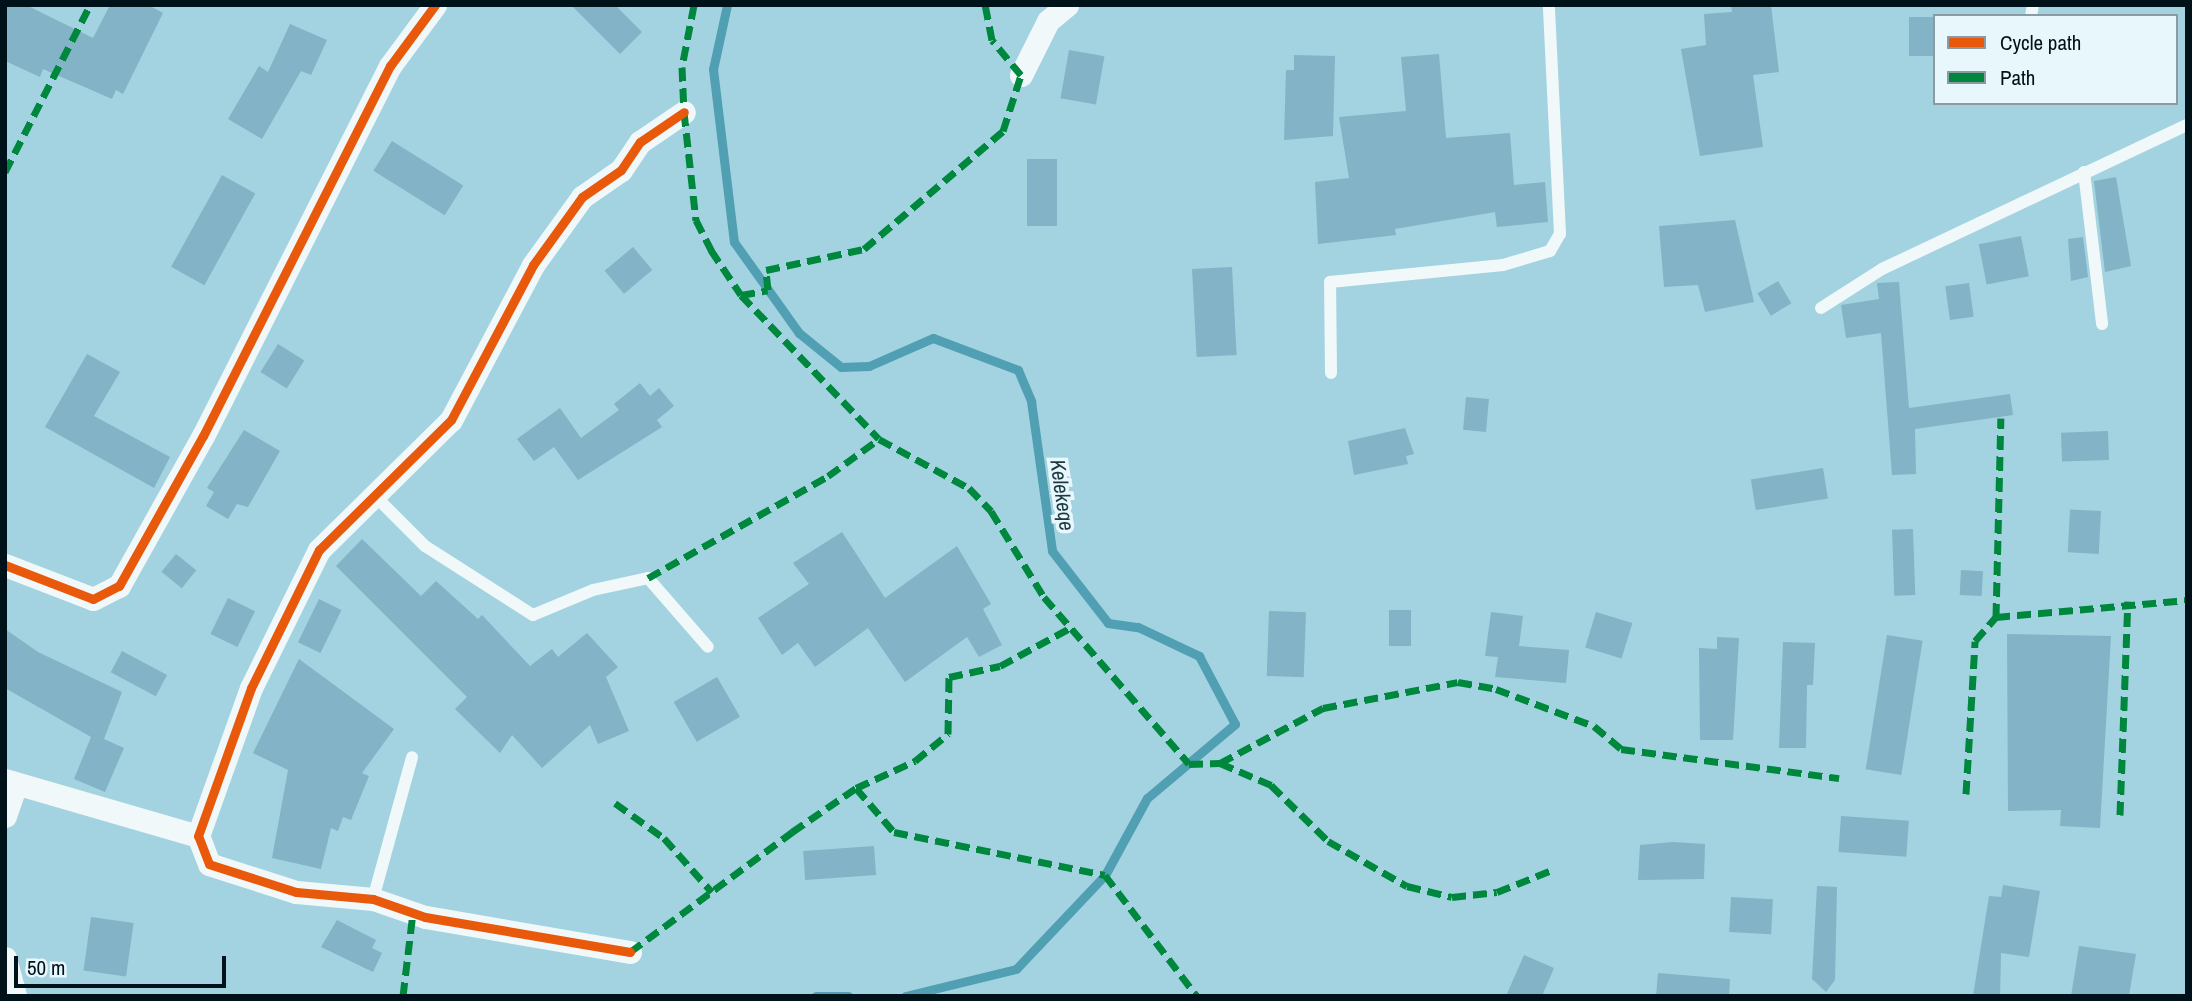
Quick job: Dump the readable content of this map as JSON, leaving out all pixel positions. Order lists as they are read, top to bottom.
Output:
{
  "water": ["Kelekeqe"],
  "legend": ["Cycle path", "Path"],
  "scale_bar": "50 m"
}
